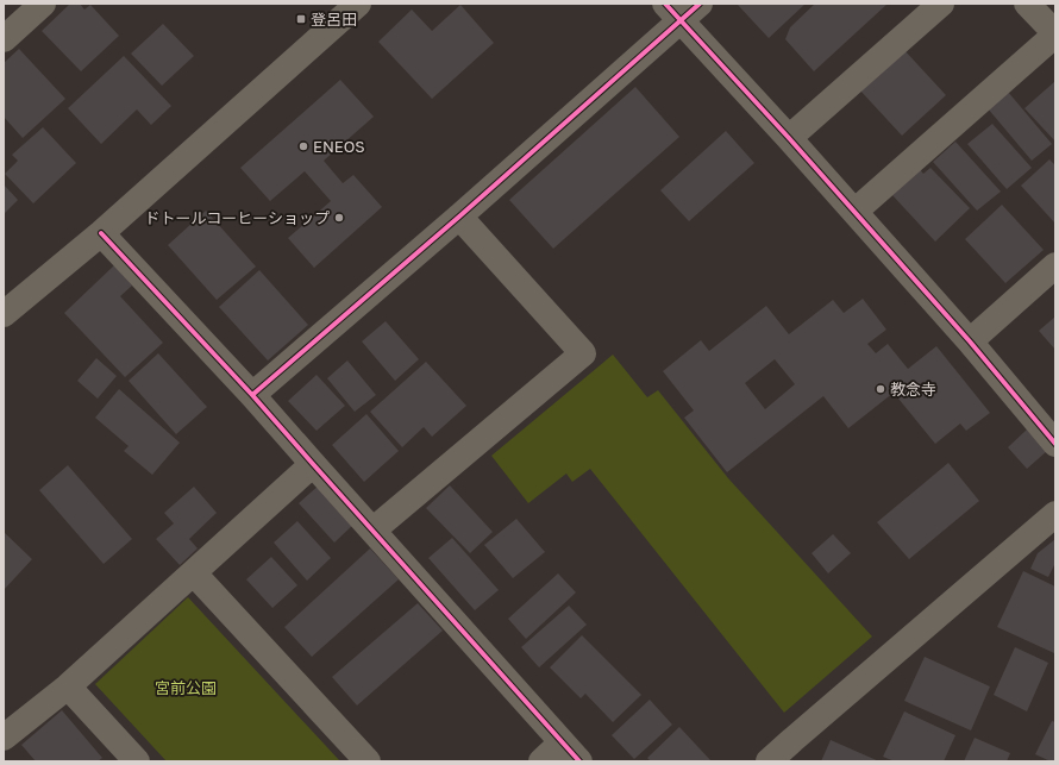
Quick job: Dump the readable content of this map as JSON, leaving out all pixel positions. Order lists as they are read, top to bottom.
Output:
{
  "parks": ["宮前公園"],
  "places": {
    "transit": ["登呂田"],
    "other": ["ENEOS", "ドトールコーヒーショップ", "教念寺"]
  }
}
